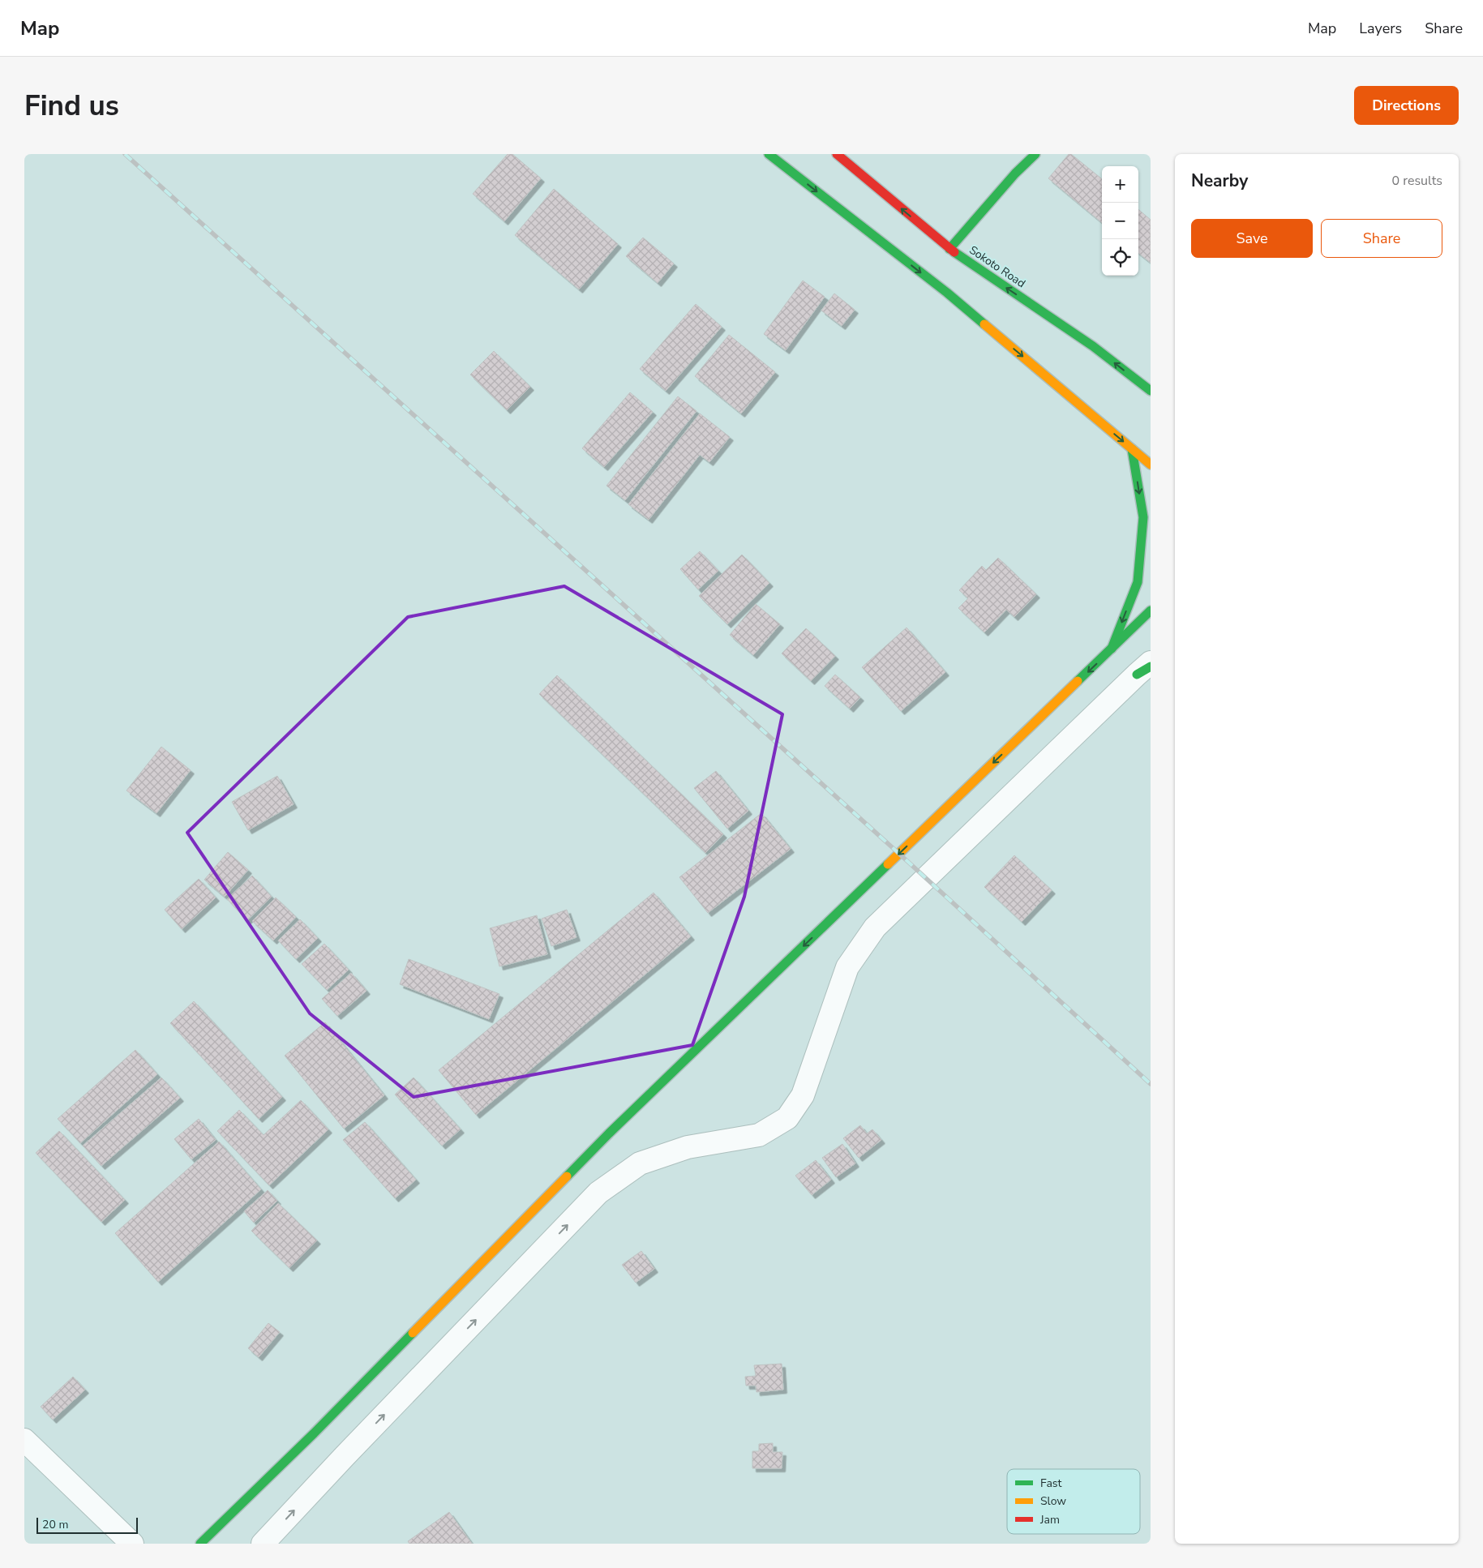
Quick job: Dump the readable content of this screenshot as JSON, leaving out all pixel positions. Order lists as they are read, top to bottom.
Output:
{
  "streets": {
    "street": ["Sokoto Road"]
  },
  "legend": ["Fast", "Slow", "Jam"],
  "scale_bar": "20 m",
  "page": {
    "header": "Map",
    "nav": ["Map", "Layers", "Share"],
    "buttons": [
      "Directions",
      ["Save", "Share"]
    ],
    "title": "Find us",
    "heading": ["Nearby", "0 results"],
    "map_buttons": ["+", "−"],
    "scale": "20 m"
  }
}
